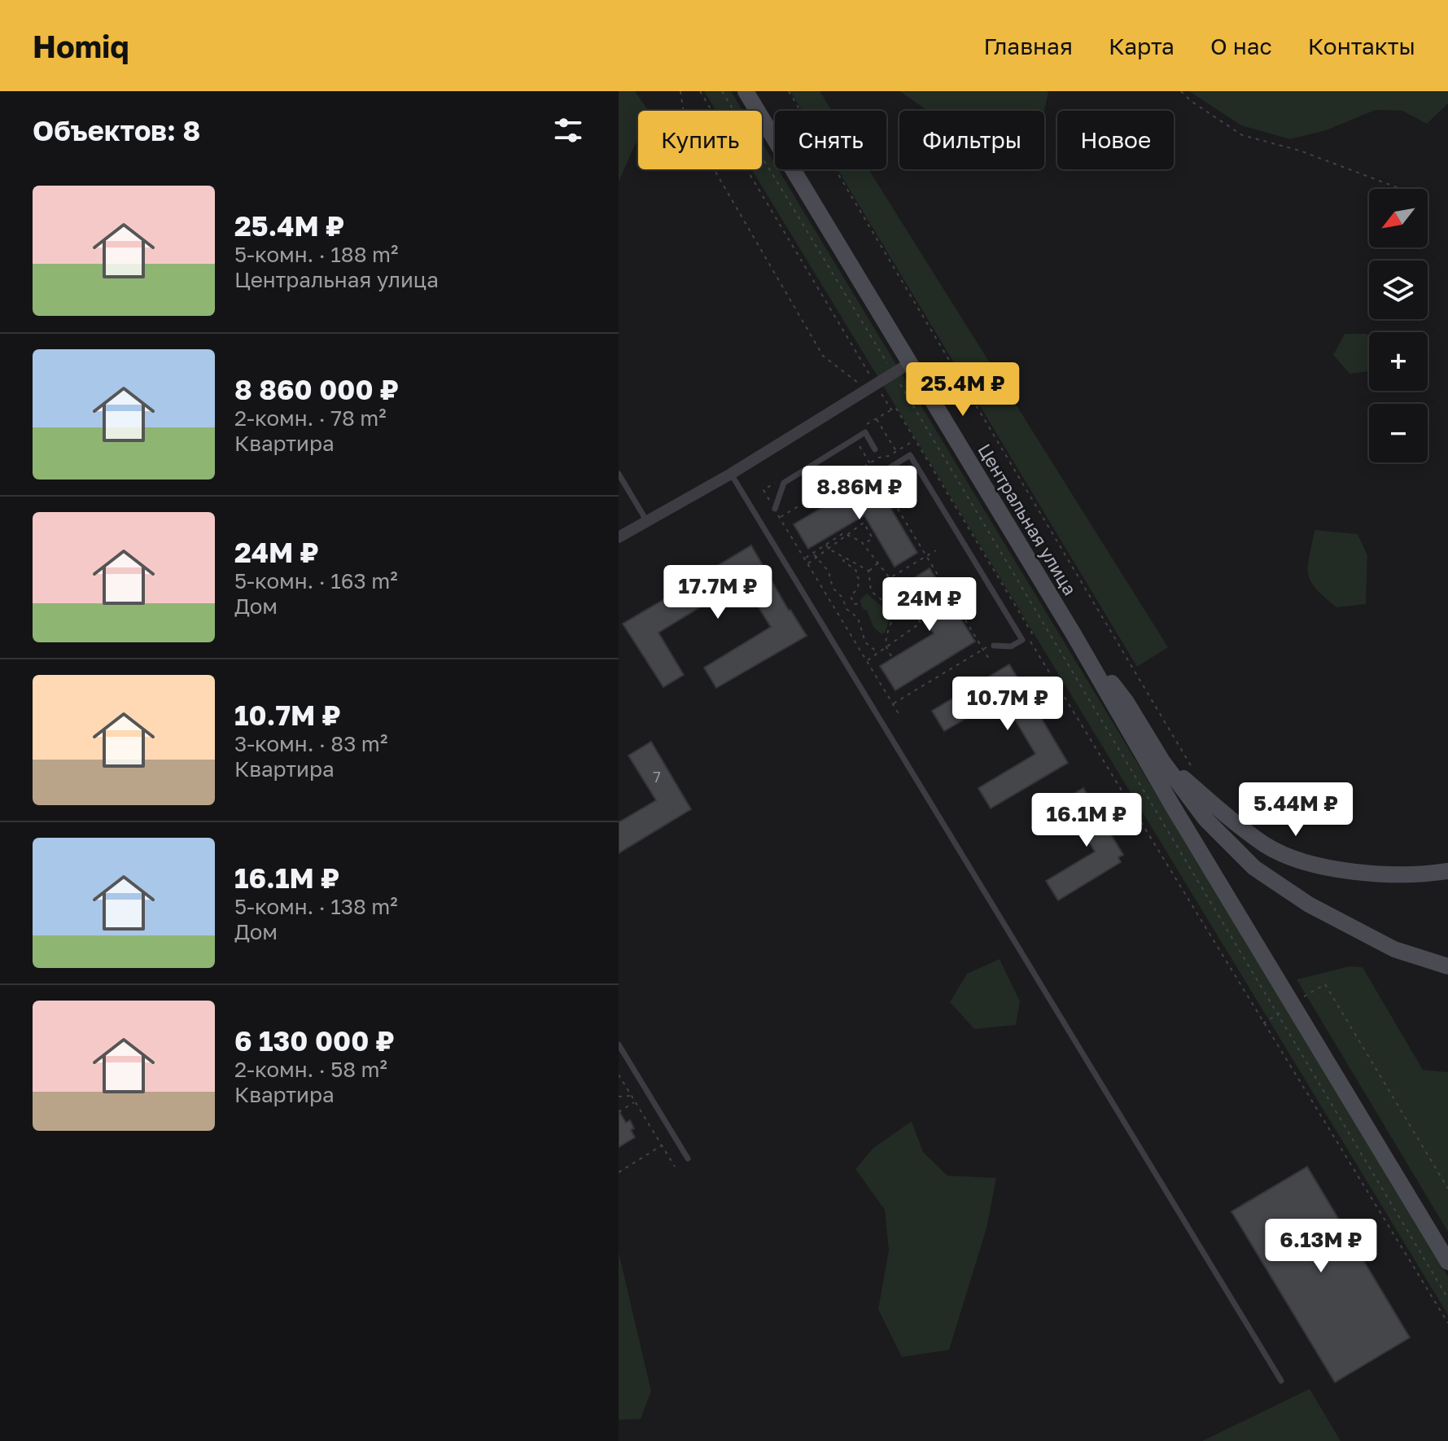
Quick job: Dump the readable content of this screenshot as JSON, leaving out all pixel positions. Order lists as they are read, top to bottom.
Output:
{
  "streets": {
    "main road": ["Центральная улица"]
  },
  "house_numbers": ["7"],
  "north": "bottom left",
  "page": {
    "header": "Homiq",
    "nav": [
      "Главная",
      "Карта",
      "О нас",
      "Контакты"
    ],
    "heading": "Объектов: 8",
    "chip": [
      "Купить",
      "Снять",
      "Фильтры",
      "Новое"
    ],
    "list": [
      {
        "name": "25.4M ₽",
        "note": "5-комн. · 188 m² · Центральная улица"
      },
      {
        "name": "8 860 000 ₽",
        "note": "2-комн. · 78 m² · Квартира"
      },
      {
        "name": "24M ₽",
        "note": "5-комн. · 163 m² · Дом"
      },
      {
        "name": "10.7M ₽",
        "note": "3-комн. · 83 m² · Квартира"
      },
      {
        "name": "16.1M ₽",
        "note": "5-комн. · 138 m² · Дом"
      },
      {
        "name": "6 130 000 ₽",
        "note": "2-комн. · 58 m² · Квартира"
      }
    ],
    "map_buttons": ["+", "−"],
    "price": [
      "25.4M ₽",
      "8.86M ₽",
      "17.7M ₽",
      "24M ₽",
      "10.7M ₽",
      "5.44M ₽",
      "16.1M ₽",
      "6.13M ₽"
    ]
  }
}
